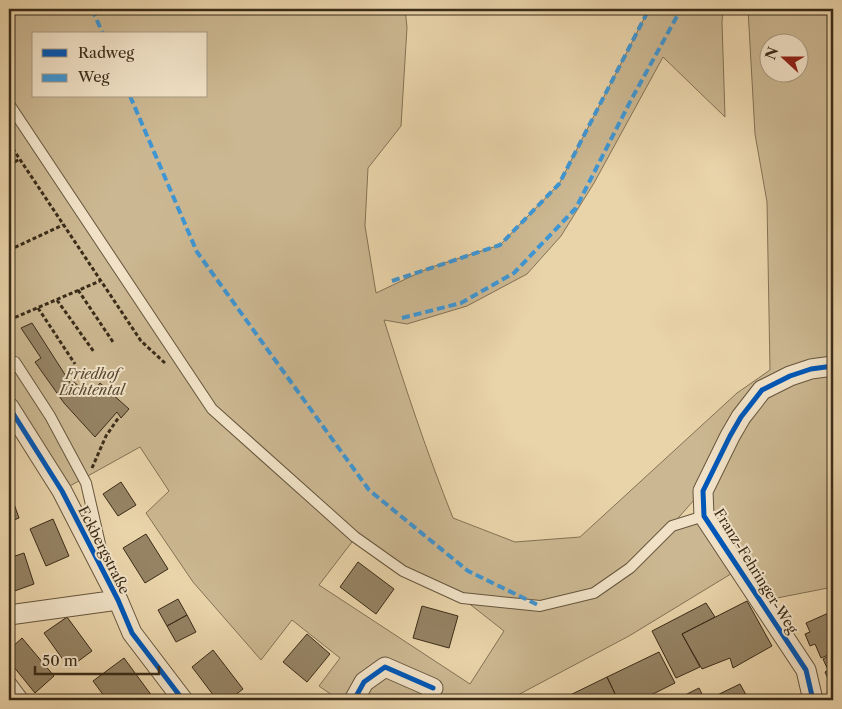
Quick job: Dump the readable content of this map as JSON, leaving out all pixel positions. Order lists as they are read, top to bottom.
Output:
{
  "streets": {
    "street": ["Eckbergstraße", "Franz-Fehringer-Weg"]
  },
  "parks": ["Friedhof Lichtental"],
  "legend": ["Radweg", "Weg"],
  "scale_bar": "50 m",
  "north": "left"
}
